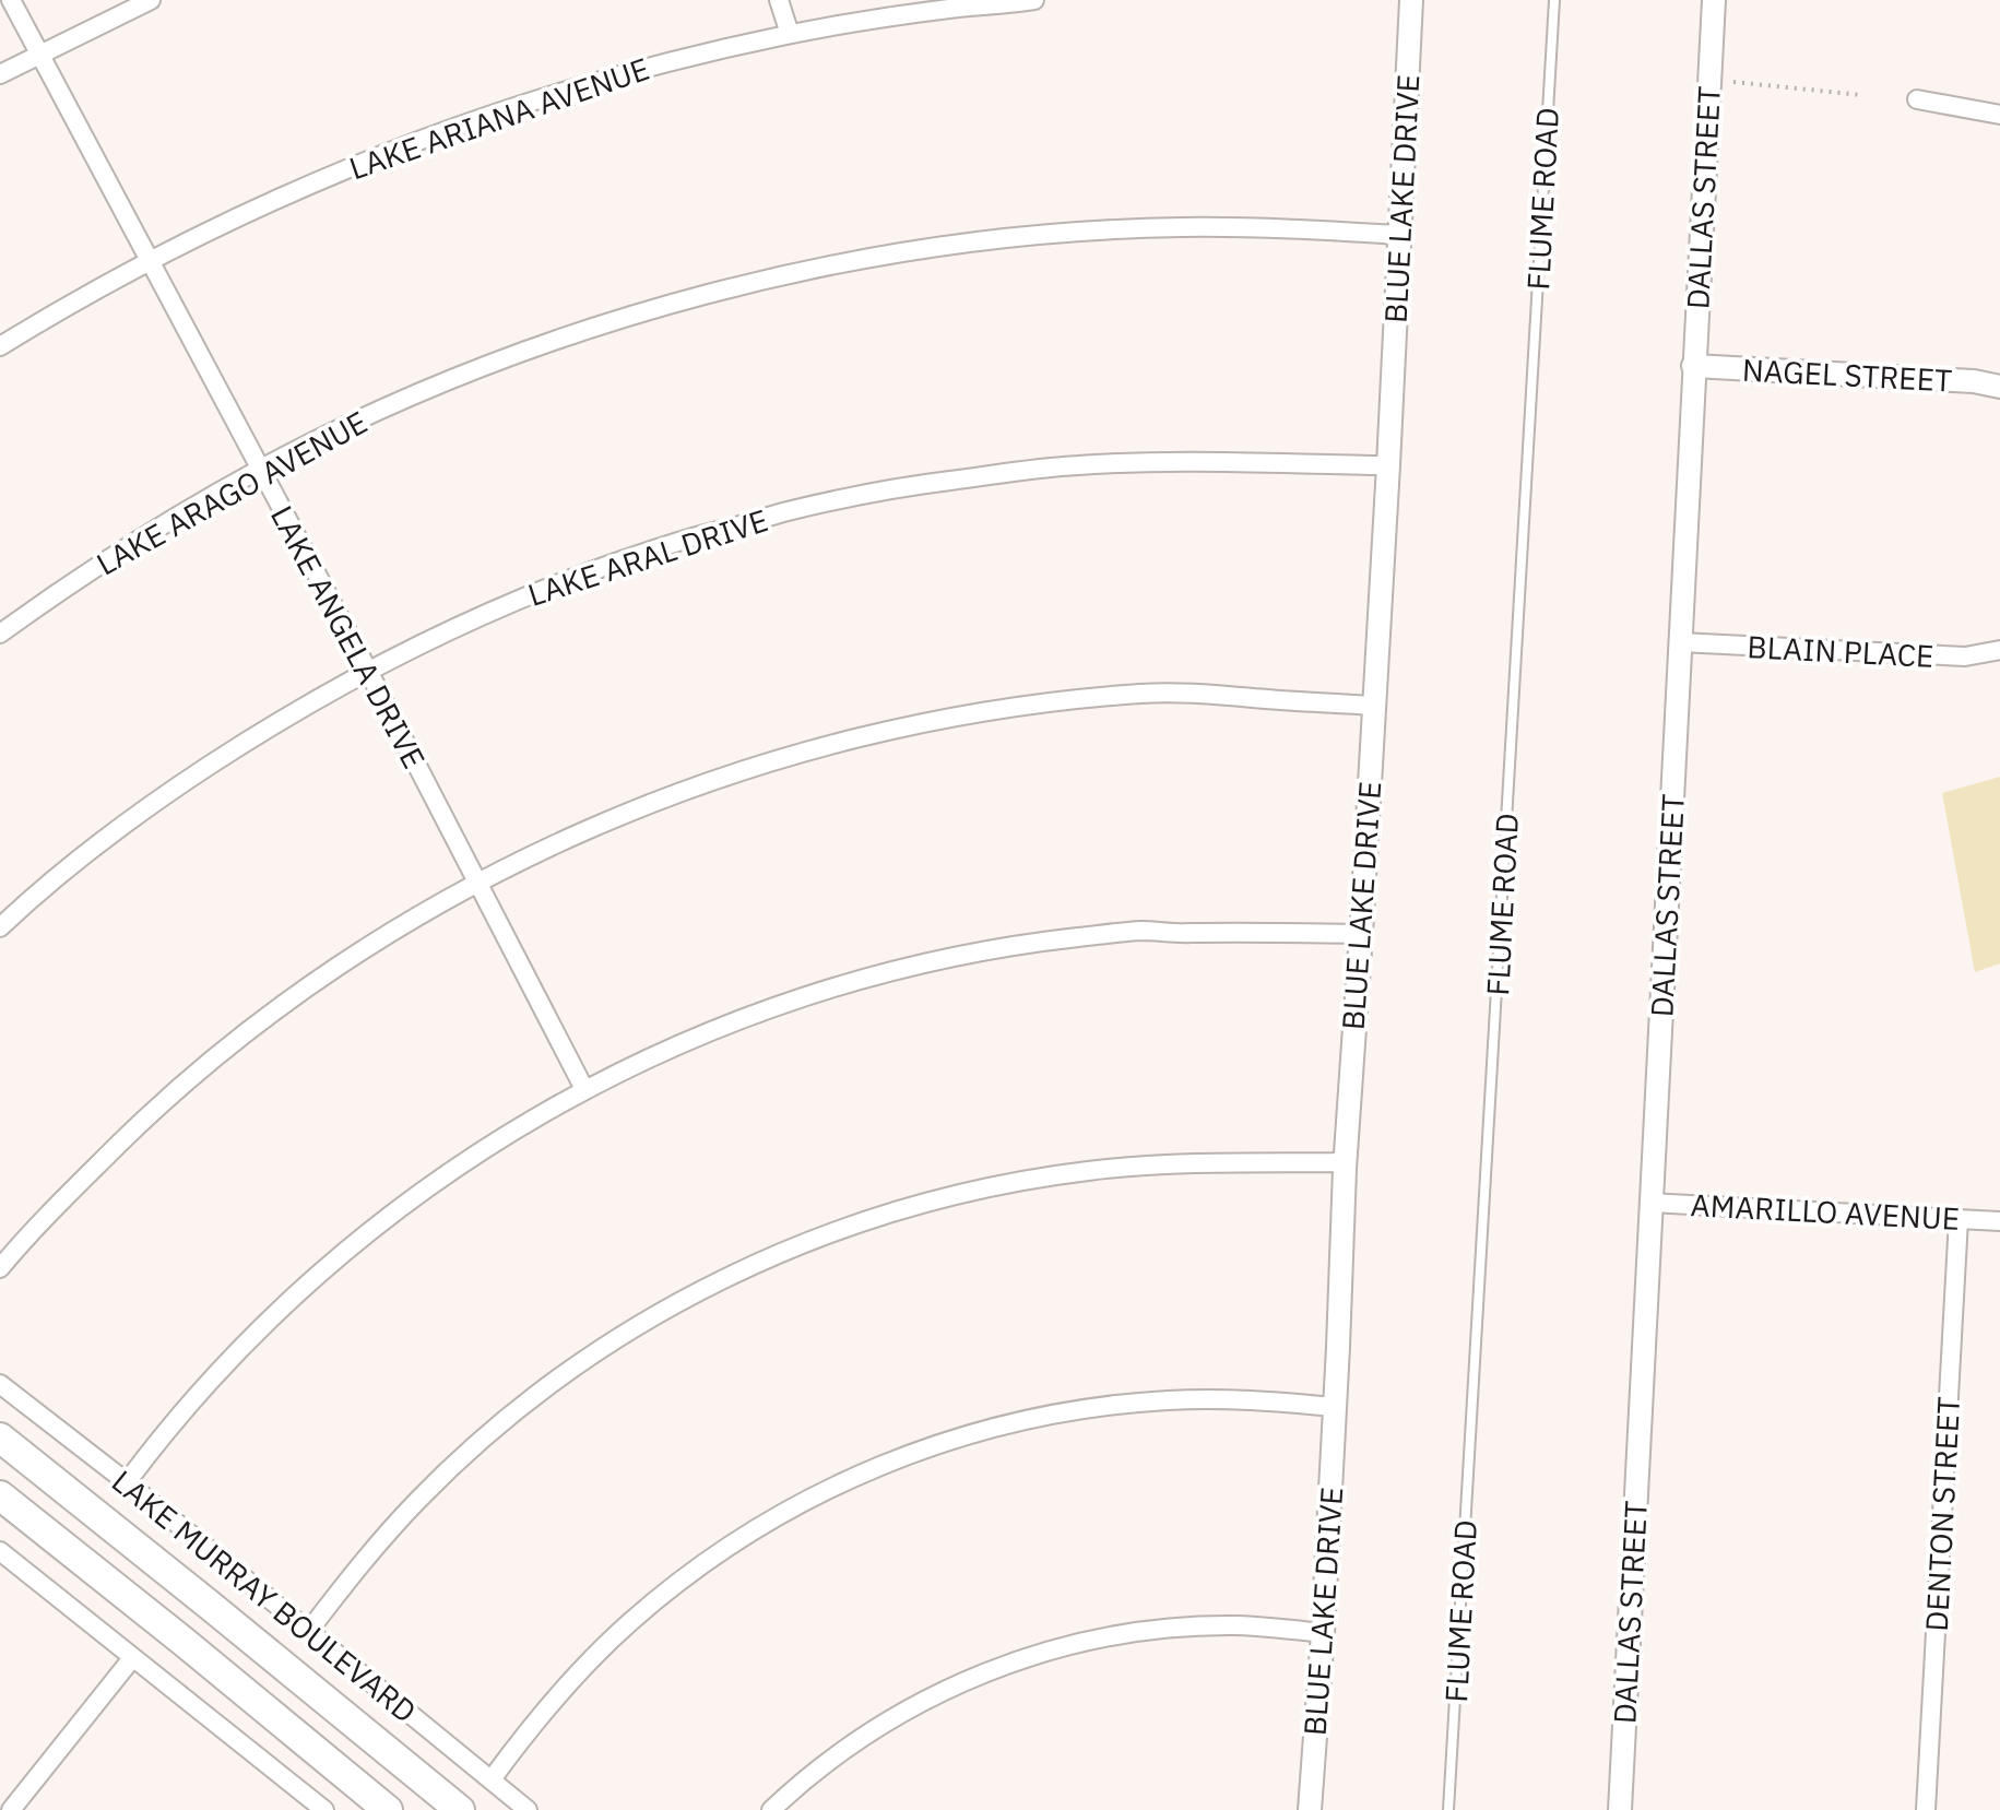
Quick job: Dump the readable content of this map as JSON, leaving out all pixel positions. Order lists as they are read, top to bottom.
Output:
{
  "streets": {
    "main road": ["LAKE MURRAY BOULEVARD"],
    "street": [
      "LAKE ARIANA AVENUE",
      "DALLAS STREET",
      "BLUE LAKE DRIVE",
      "NAGEL STREET",
      "LAKE ARAGO AVENUE",
      "LAKE ARAL DRIVE",
      "LAKE ANGELA DRIVE",
      "BLAIN PLACE",
      "AMARILLO AVENUE",
      "DENTON STREET"
    ],
    "lane": ["FLUME ROAD"]
  },
  "crossings": [
    ["LAKE ARIANA AVENUE", "LAKE ANGELA DRIVE"],
    ["DALLAS STREET", "NAGEL STREET"],
    ["DALLAS STREET", "BLAIN PLACE"],
    ["DALLAS STREET", "AMARILLO AVENUE"],
    ["BLUE LAKE DRIVE", "LAKE ARAGO AVENUE"],
    ["BLUE LAKE DRIVE", "LAKE ARAL DRIVE"],
    ["LAKE ARAGO AVENUE", "LAKE ANGELA DRIVE"],
    ["LAKE ARAL DRIVE", "LAKE ANGELA DRIVE"],
    ["AMARILLO AVENUE", "DENTON STREET"]
  ]
}
